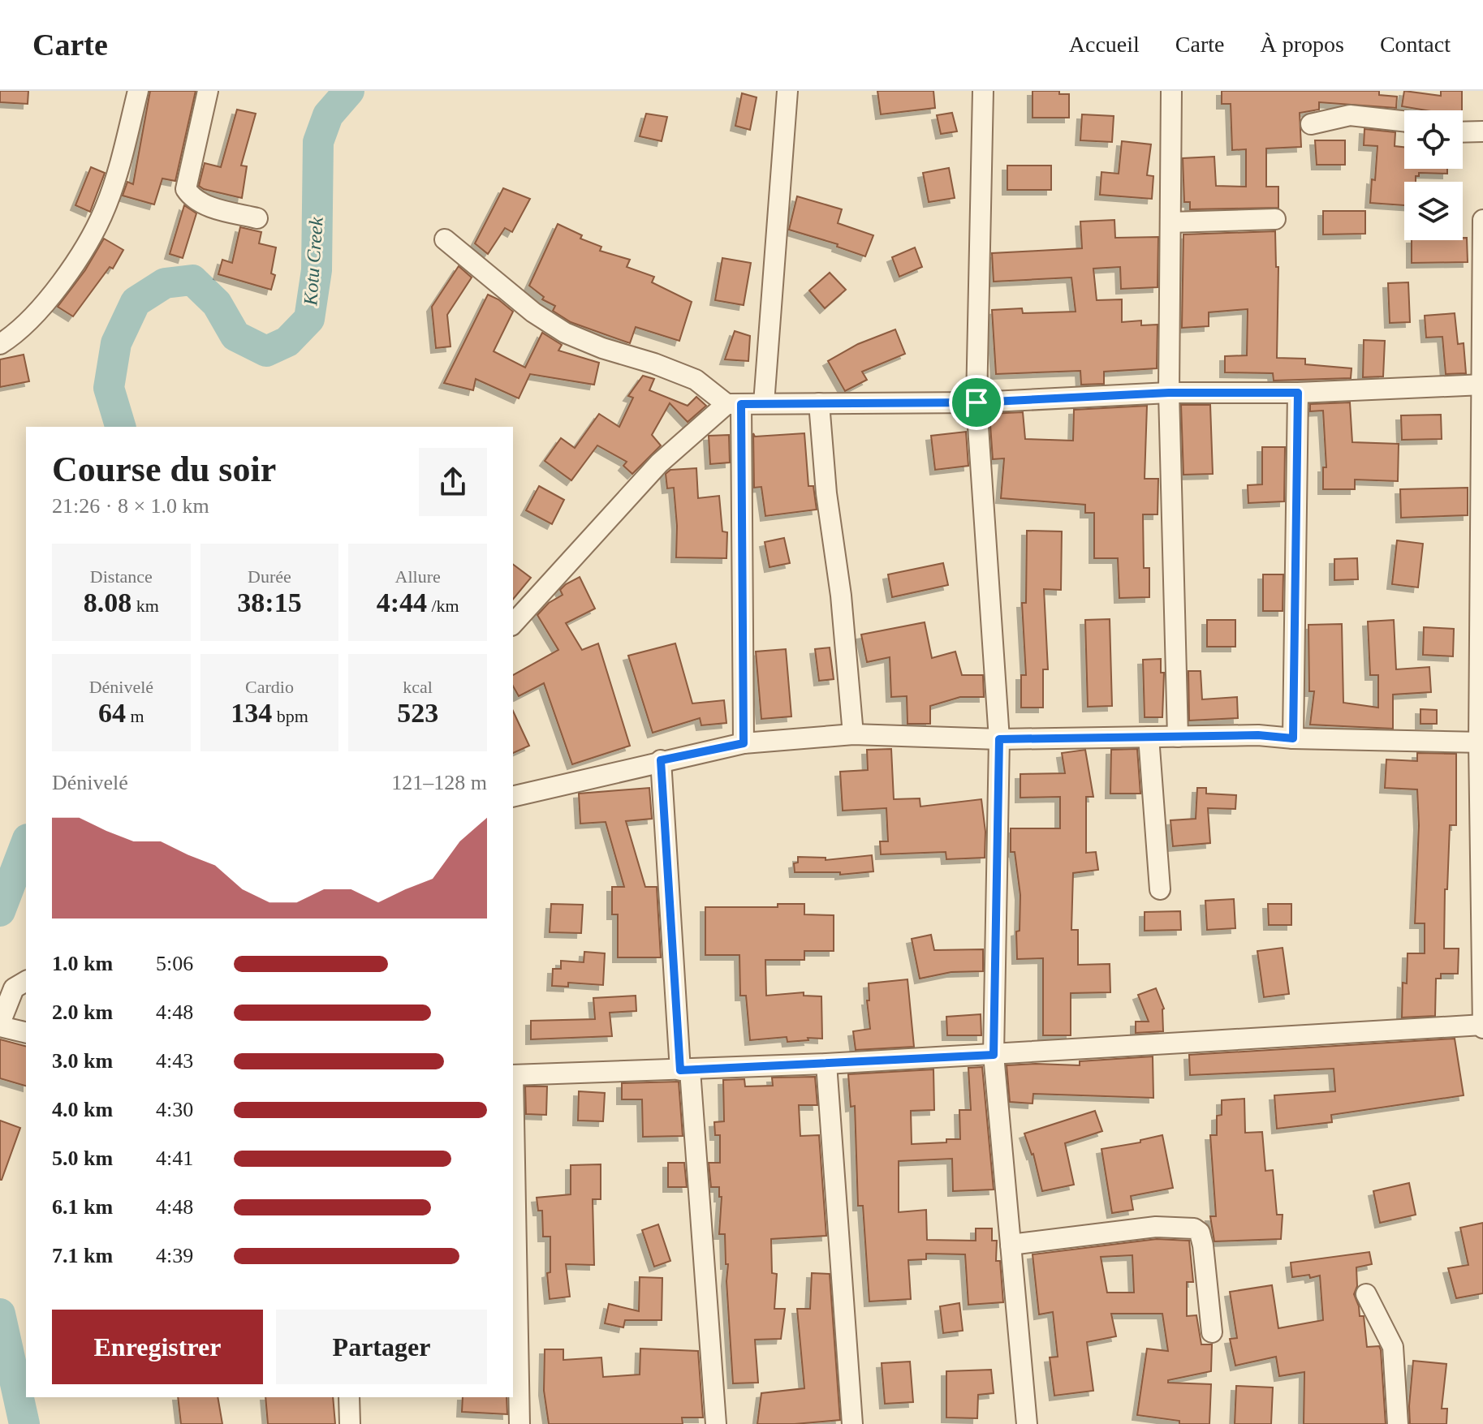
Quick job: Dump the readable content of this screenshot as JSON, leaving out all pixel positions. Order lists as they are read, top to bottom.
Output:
{
  "water": ["Kotu Creek"],
  "page": {
    "header": "Carte",
    "nav": [
      "Accueil",
      "Carte",
      "À propos",
      "Contact"
    ],
    "heading": ["Course du soir", "21:26 · 8 × 1.0 km"],
    "stats": [
      ["Distance", "8.08 km"],
      ["Durée", "38:15"],
      ["Allure", "4:44 /km"],
      ["Dénivelé", "64 m"],
      ["Cardio", "134 bpm"],
      ["kcal", "523"]
    ],
    "chart": ["Dénivelé", "121–128 m"],
    "list": [
      {
        "name": "1.0 km",
        "note": "5:06"
      },
      {
        "name": "2.0 km",
        "note": "4:48"
      },
      {
        "name": "3.0 km",
        "note": "4:43"
      },
      {
        "name": "4.0 km",
        "note": "4:30"
      },
      {
        "name": "5.0 km",
        "note": "4:41"
      },
      {
        "name": "6.1 km",
        "note": "4:48"
      },
      {
        "name": "7.1 km",
        "note": "4:39"
      }
    ],
    "buttons": ["Enregistrer", "Partager"]
  }
}
